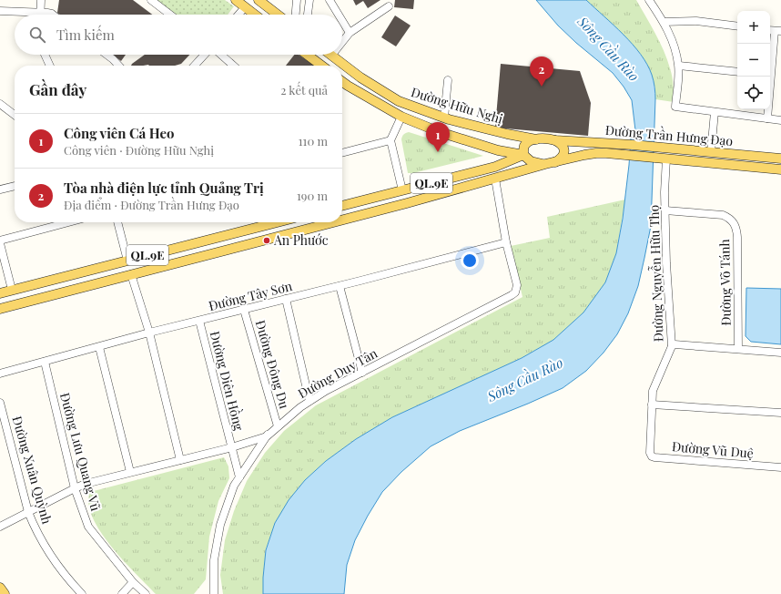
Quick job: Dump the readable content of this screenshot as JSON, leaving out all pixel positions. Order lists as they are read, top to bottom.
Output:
{
  "streets": {
    "main road": ["Đường Hữu Nghị", "Đường Trần Hưng Đạo", "QL.9E"],
    "street": [
      "Đường Nguyễn Hữu Thọ",
      "Đường Võ Tánh",
      "Đường Tây Sơn",
      "Đường Đông Du",
      "Đường Duy Tân",
      "Đường Diên Hồng",
      "Đường Vũ Duệ",
      "Đường Lưu Quang Vũ",
      "Đường Xuân Quỳnh"
    ]
  },
  "crossings": [
    ["Đường Hữu Nghị", "Đường Trần Hưng Đạo"],
    ["Đường Hữu Nghị", "QL.9E"],
    ["Đường Trần Hưng Đạo", "QL.9E"],
    ["Đường Trần Hưng Đạo", "Đường Nguyễn Hữu Thọ"],
    ["Đường Trần Hưng Đạo", "Đường Duy Tân"],
    ["Đường Nguyễn Hữu Thọ", "Đường Võ Tánh"],
    ["Đường Nguyễn Hữu Thọ", "Đường Vũ Duệ"],
    ["Đường Tây Sơn", "Đường Đông Du"],
    ["Đường Tây Sơn", "Đường Duy Tân"],
    ["Đường Tây Sơn", "Đường Diên Hồng"],
    ["Đường Tây Sơn", "Đường Lưu Quang Vũ"],
    ["Đường Đông Du", "Đường Duy Tân"],
    ["Đường Duy Tân", "Đường Diên Hồng"],
    ["Đường Duy Tân", "Đường Lưu Quang Vũ"],
    ["Đường Duy Tân", "Đường Xuân Quỳnh"]
  ],
  "water": ["Sông Cầu Rào"],
  "places": ["An Phước"],
  "page": {
    "map_buttons": ["+", "−"],
    "search": "Tìm kiếm",
    "pins": ["2", "1"],
    "heading": ["Gần đây", "2 kết quả"],
    "list": [
      {
        "mark": "1",
        "name": "Công viên Cá Heo",
        "note": "Công viên · Đường Hữu Nghị",
        "value": "110 m"
      },
      {
        "mark": "2",
        "name": "Tòa nhà điện lực tỉnh Quảng Trị",
        "note": "Địa điểm · Đường Trần Hưng Đạo",
        "value": "190 m"
      }
    ]
  }
}
